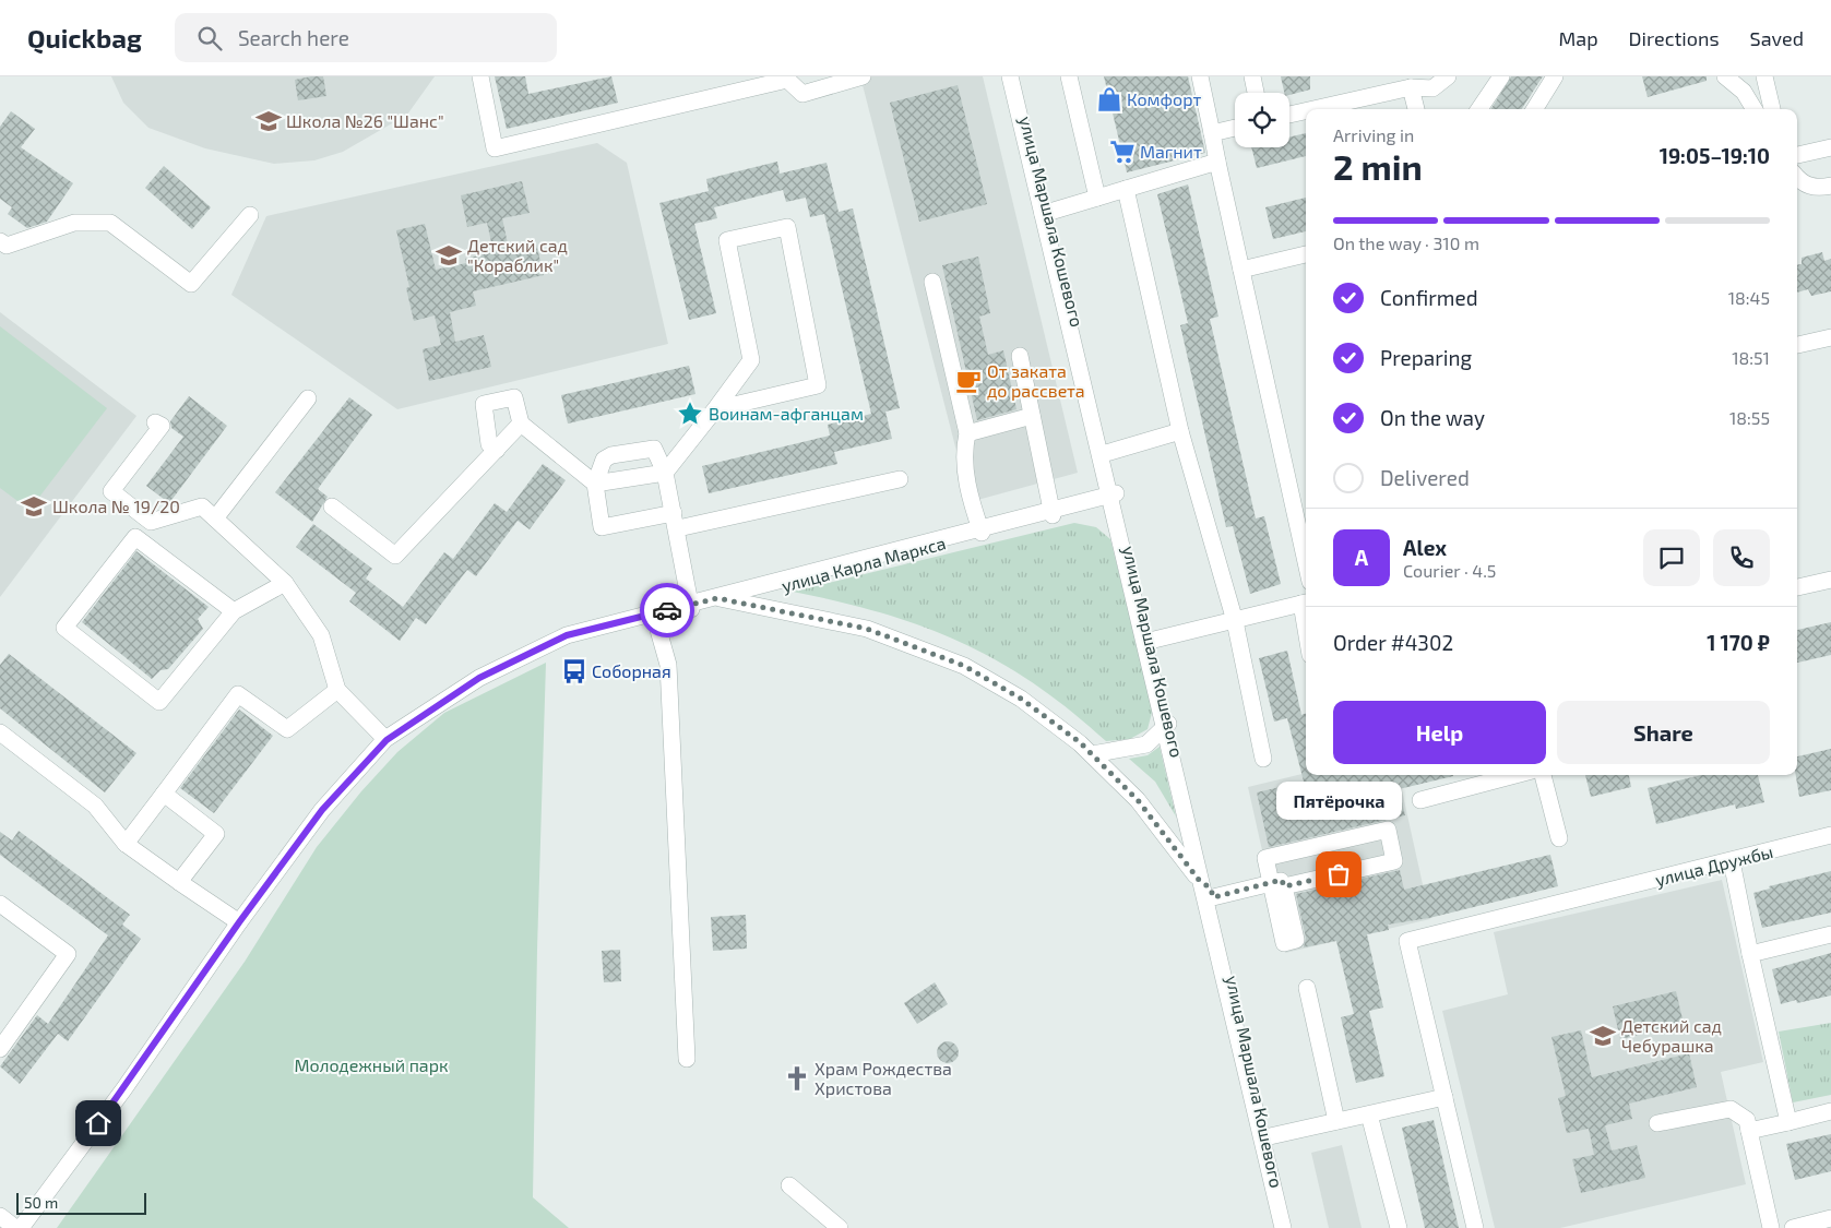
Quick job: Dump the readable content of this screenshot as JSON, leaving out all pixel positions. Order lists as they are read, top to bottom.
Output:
{
  "streets": {
    "street": ["улица Маршала Кошевого", "улица Карла Маркса", "улица Дружбы"]
  },
  "crossings": [
    ["улица Маршала Кошевого", "улица Карла Маркса"]
  ],
  "parks": ["Молодежный парк"],
  "places": {
    "shop": ["Комфорт"],
    "school or university": [
      "Школа №26 \"Шанс\"",
      "Детский сад \"Кораблик\"",
      "Школа № 19/20",
      "Детский сад Чебурашка"
    ],
    "supermarket": ["Магнит"],
    "cafe": ["От заката до рассвета"],
    "place": ["Воинам-афганцам"],
    "bus stop": ["Соборная"],
    "other": ["Пятёрочка"],
    "church": ["Храм Рождества Христова"]
  },
  "scale_bar": "50 m",
  "page": {
    "header": "Quickbag",
    "search": "Search here",
    "nav": ["Map", "Directions", "Saved"],
    "heading": ["2 min", "Arriving in", "19:05–19:10"],
    "panel": [
      "Alex",
      "Courier · 4.5",
      "Order #4302",
      "1 170 ₽"
    ],
    "bar": "On the way · 310 m",
    "list": [
      ["Confirmed", "18:45"],
      ["Preparing", "18:51"],
      ["On the way", "18:55"],
      "Delivered"
    ],
    "round": "A",
    "buttons": ["Help", "Share"],
    "bubble": "Пятёрочка",
    "scale": "50 m"
  }
}
